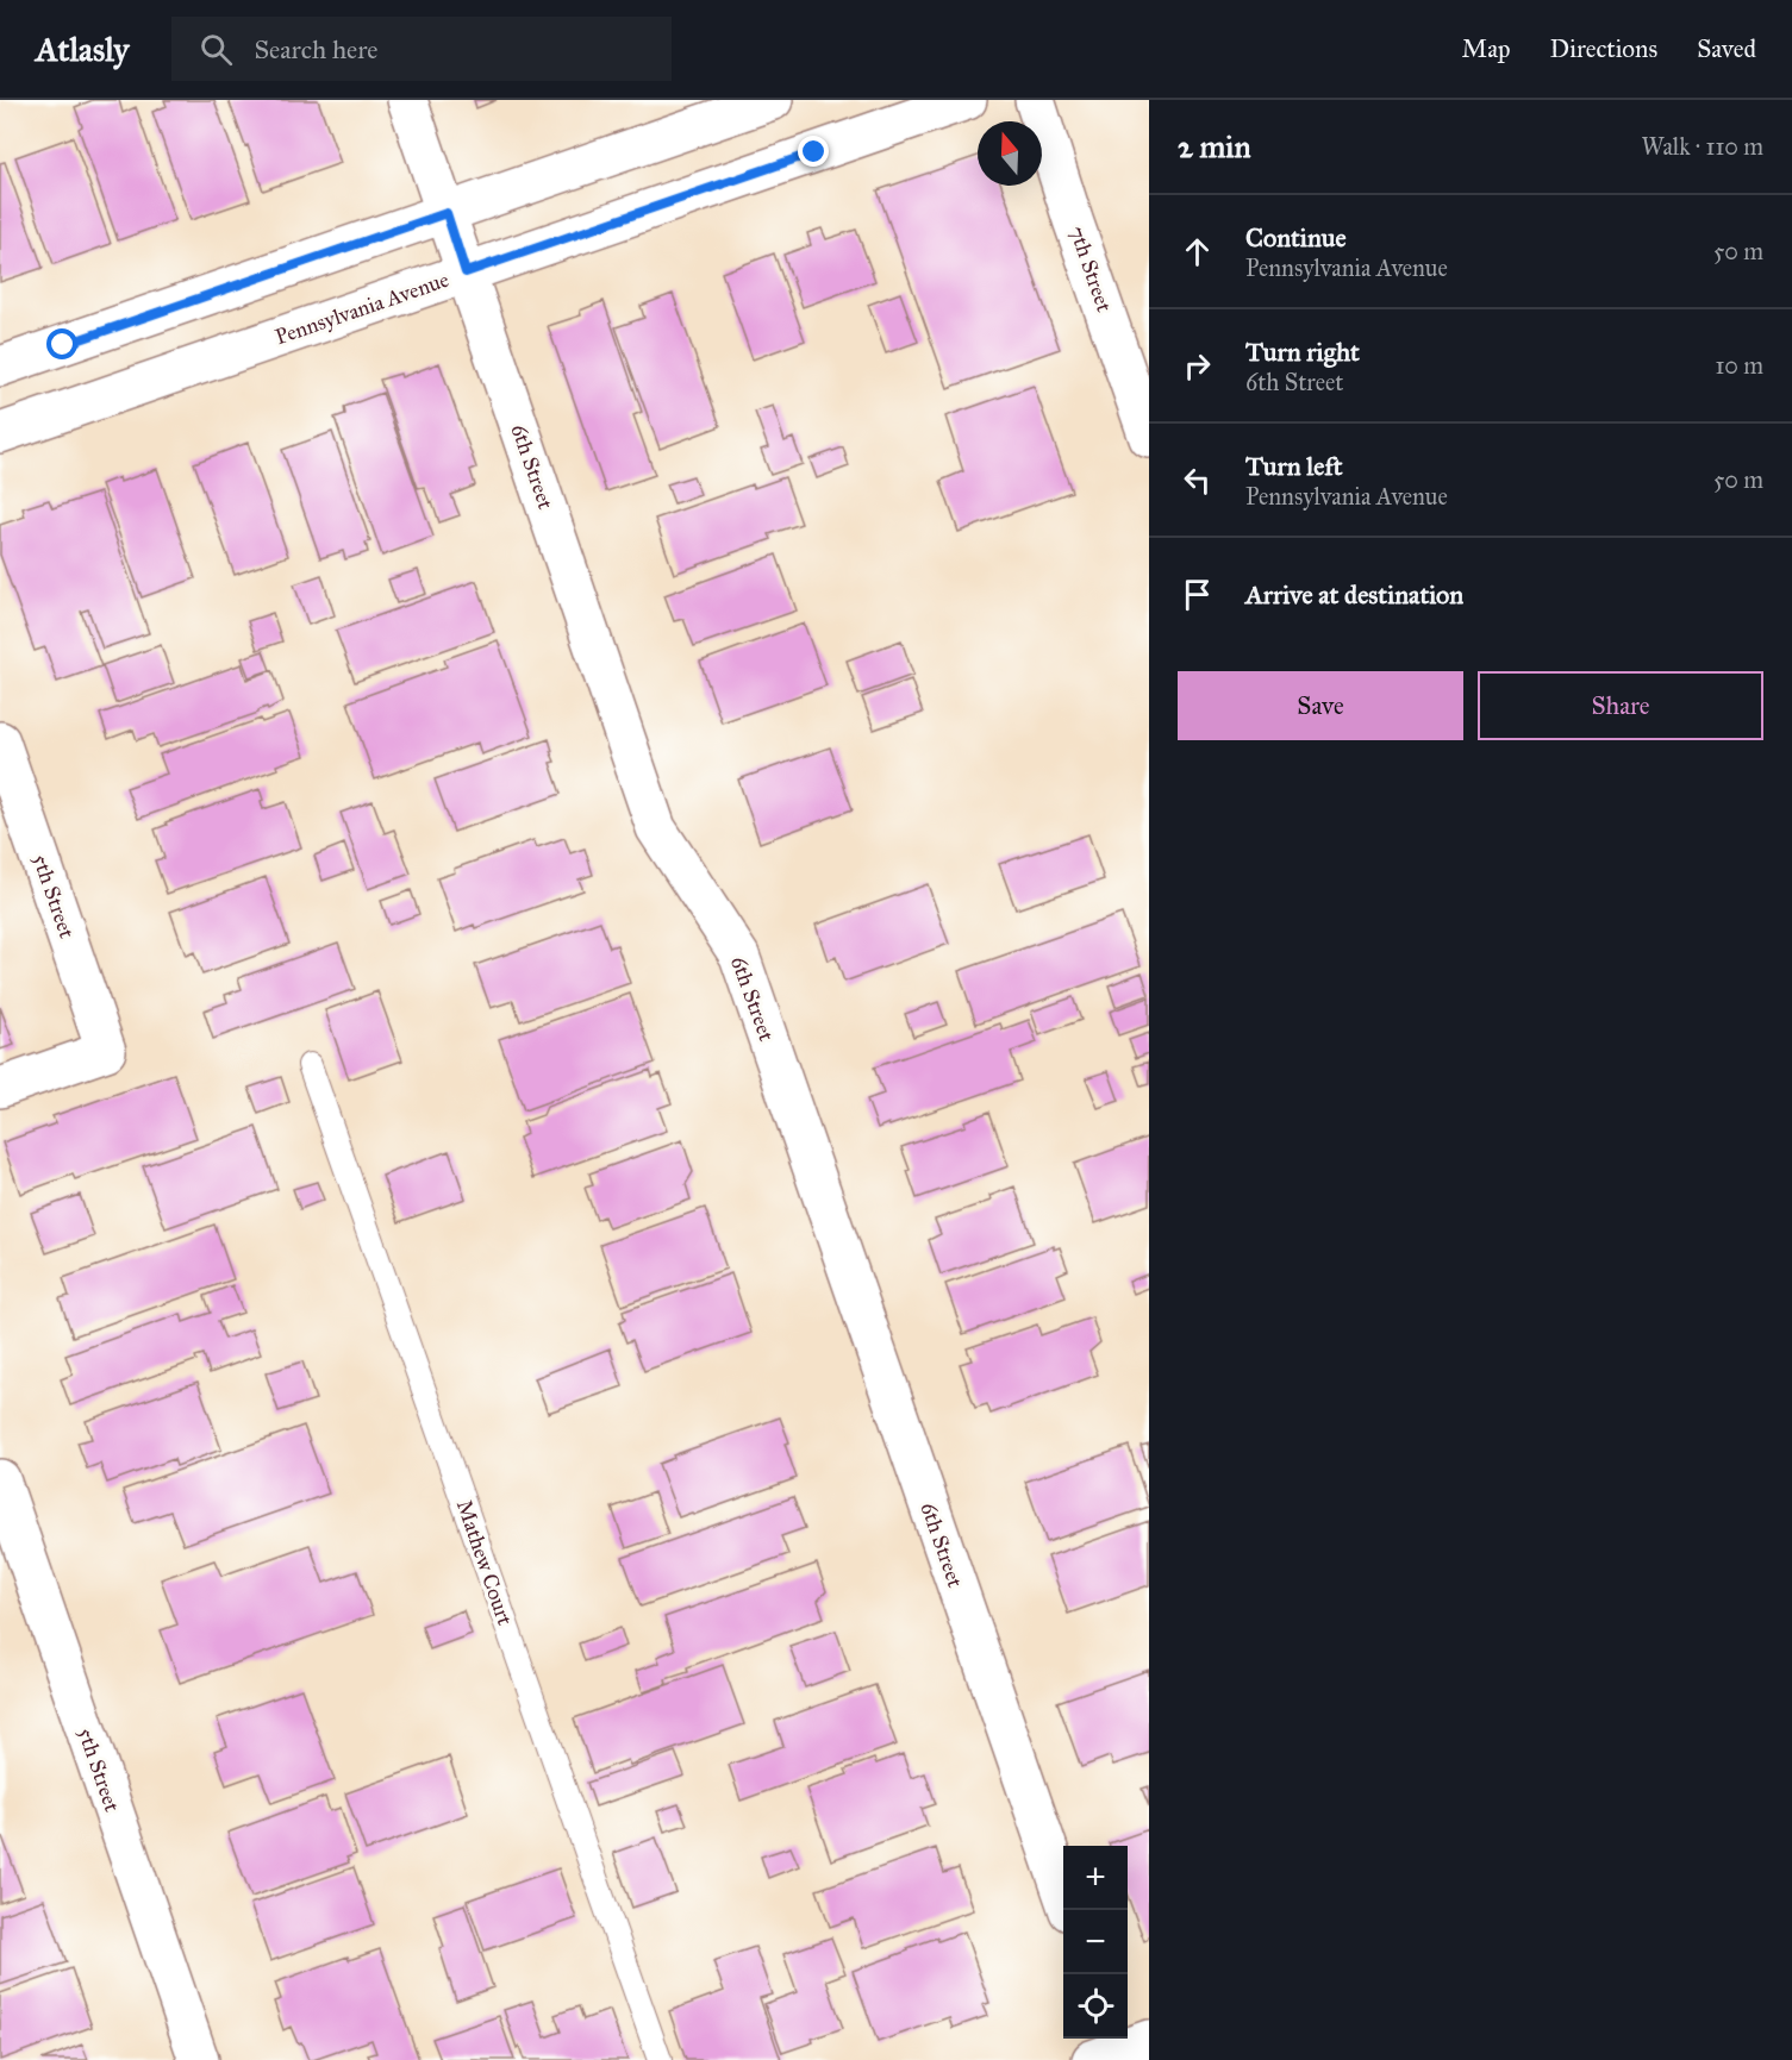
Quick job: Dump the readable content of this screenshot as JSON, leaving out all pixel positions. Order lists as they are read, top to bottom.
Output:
{
  "streets": {
    "street": [
      "7th Street",
      "Pennsylvania Avenue",
      "6th Street",
      "5th Street"
    ],
    "lane": ["Mathew Court"]
  },
  "crossings": [
    ["Pennsylvania Avenue", "6th Street"]
  ],
  "north": "top",
  "page": {
    "header": "Atlasly",
    "search": "Search here",
    "nav": ["Map", "Directions", "Saved"],
    "heading": ["2 min", "Walk · 110 m"],
    "list": [
      ["Continue", "Pennsylvania Avenue", "50 m"],
      ["Turn right", "6th Street", "10 m"],
      ["Turn left", "Pennsylvania Avenue", "50 m"],
      "Arrive at destination"
    ],
    "buttons": ["Save", "Share"],
    "map_buttons": ["+", "−"]
  }
}
